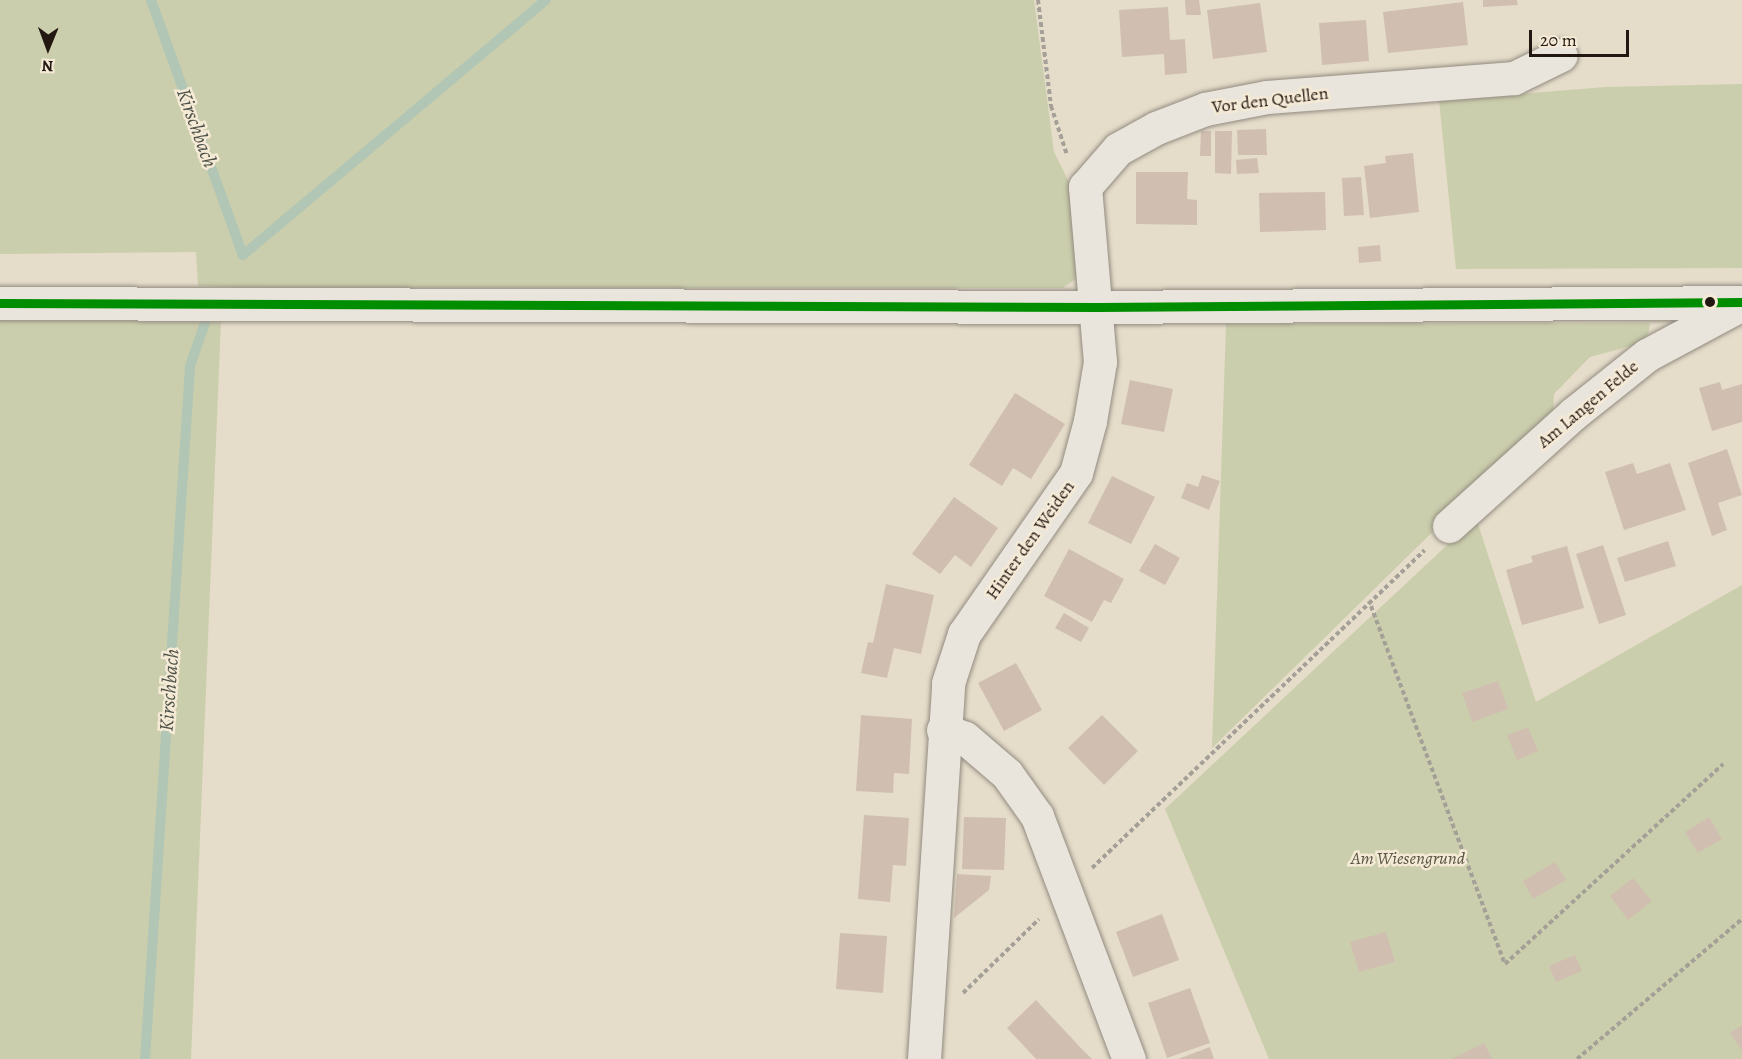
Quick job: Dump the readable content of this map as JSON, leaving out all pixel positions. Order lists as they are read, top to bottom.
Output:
{
  "streets": {
    "street": ["Vor den Quellen", "Am Langen Felde", "Hinter den Weiden"]
  },
  "crossings": [
    ["Am Langen Felde", "Hinter den Weiden"]
  ],
  "water": ["Kirschbach"],
  "parks": ["Am Wiesengrund"],
  "scale_bar": "20 m",
  "north": "bottom"
}
